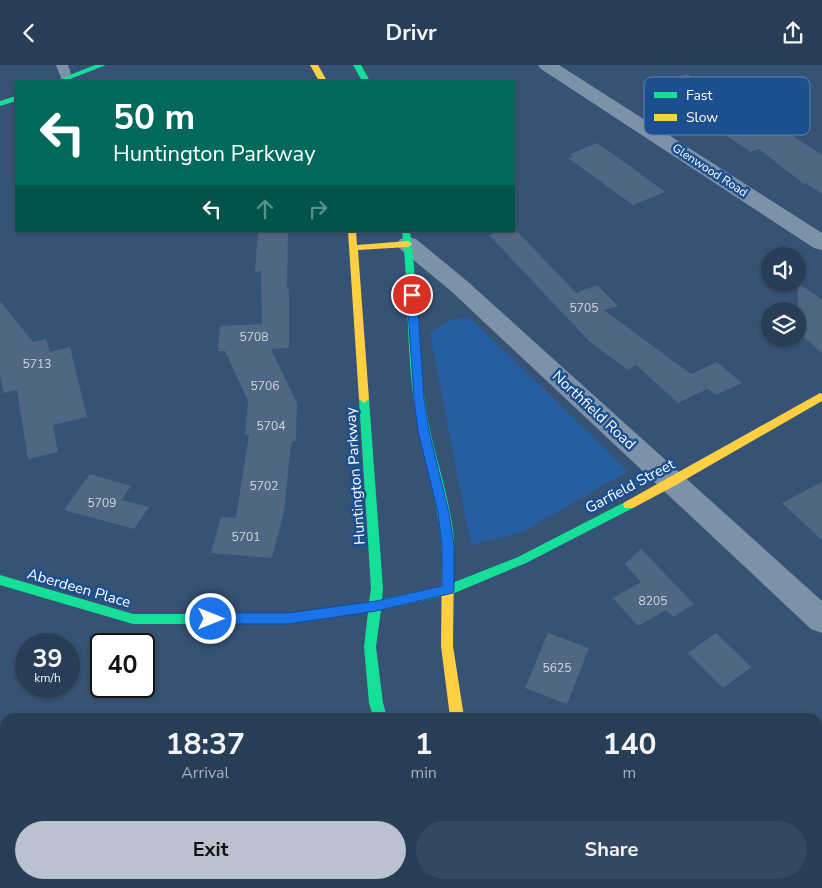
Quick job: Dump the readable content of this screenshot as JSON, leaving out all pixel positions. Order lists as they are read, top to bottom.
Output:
{
  "streets": {
    "street": [
      "Glenwood Road",
      "Northfield Road",
      "Huntington Parkway",
      "Garfield Street",
      "Aberdeen Place"
    ]
  },
  "crossings": [
    ["Northfield Road", "Garfield Street"],
    ["Huntington Parkway", "Aberdeen Place"],
    ["Garfield Street", "Aberdeen Place"]
  ],
  "house_numbers": [
    "5705",
    "5708",
    "5713",
    "5706",
    "5704",
    "5702",
    "5709",
    "5701",
    "8205",
    "5625"
  ],
  "legend": ["Fast", "Slow"],
  "page": {
    "header": "Drivr",
    "turn": ["50 m", "Huntington Parkway"],
    "speed": "39 km/h",
    "limit": "40",
    "eta": [
      "18:37",
      "Arrival",
      "1",
      "min",
      "140",
      "m"
    ],
    "buttons": ["Exit", "Share"]
  }
}
